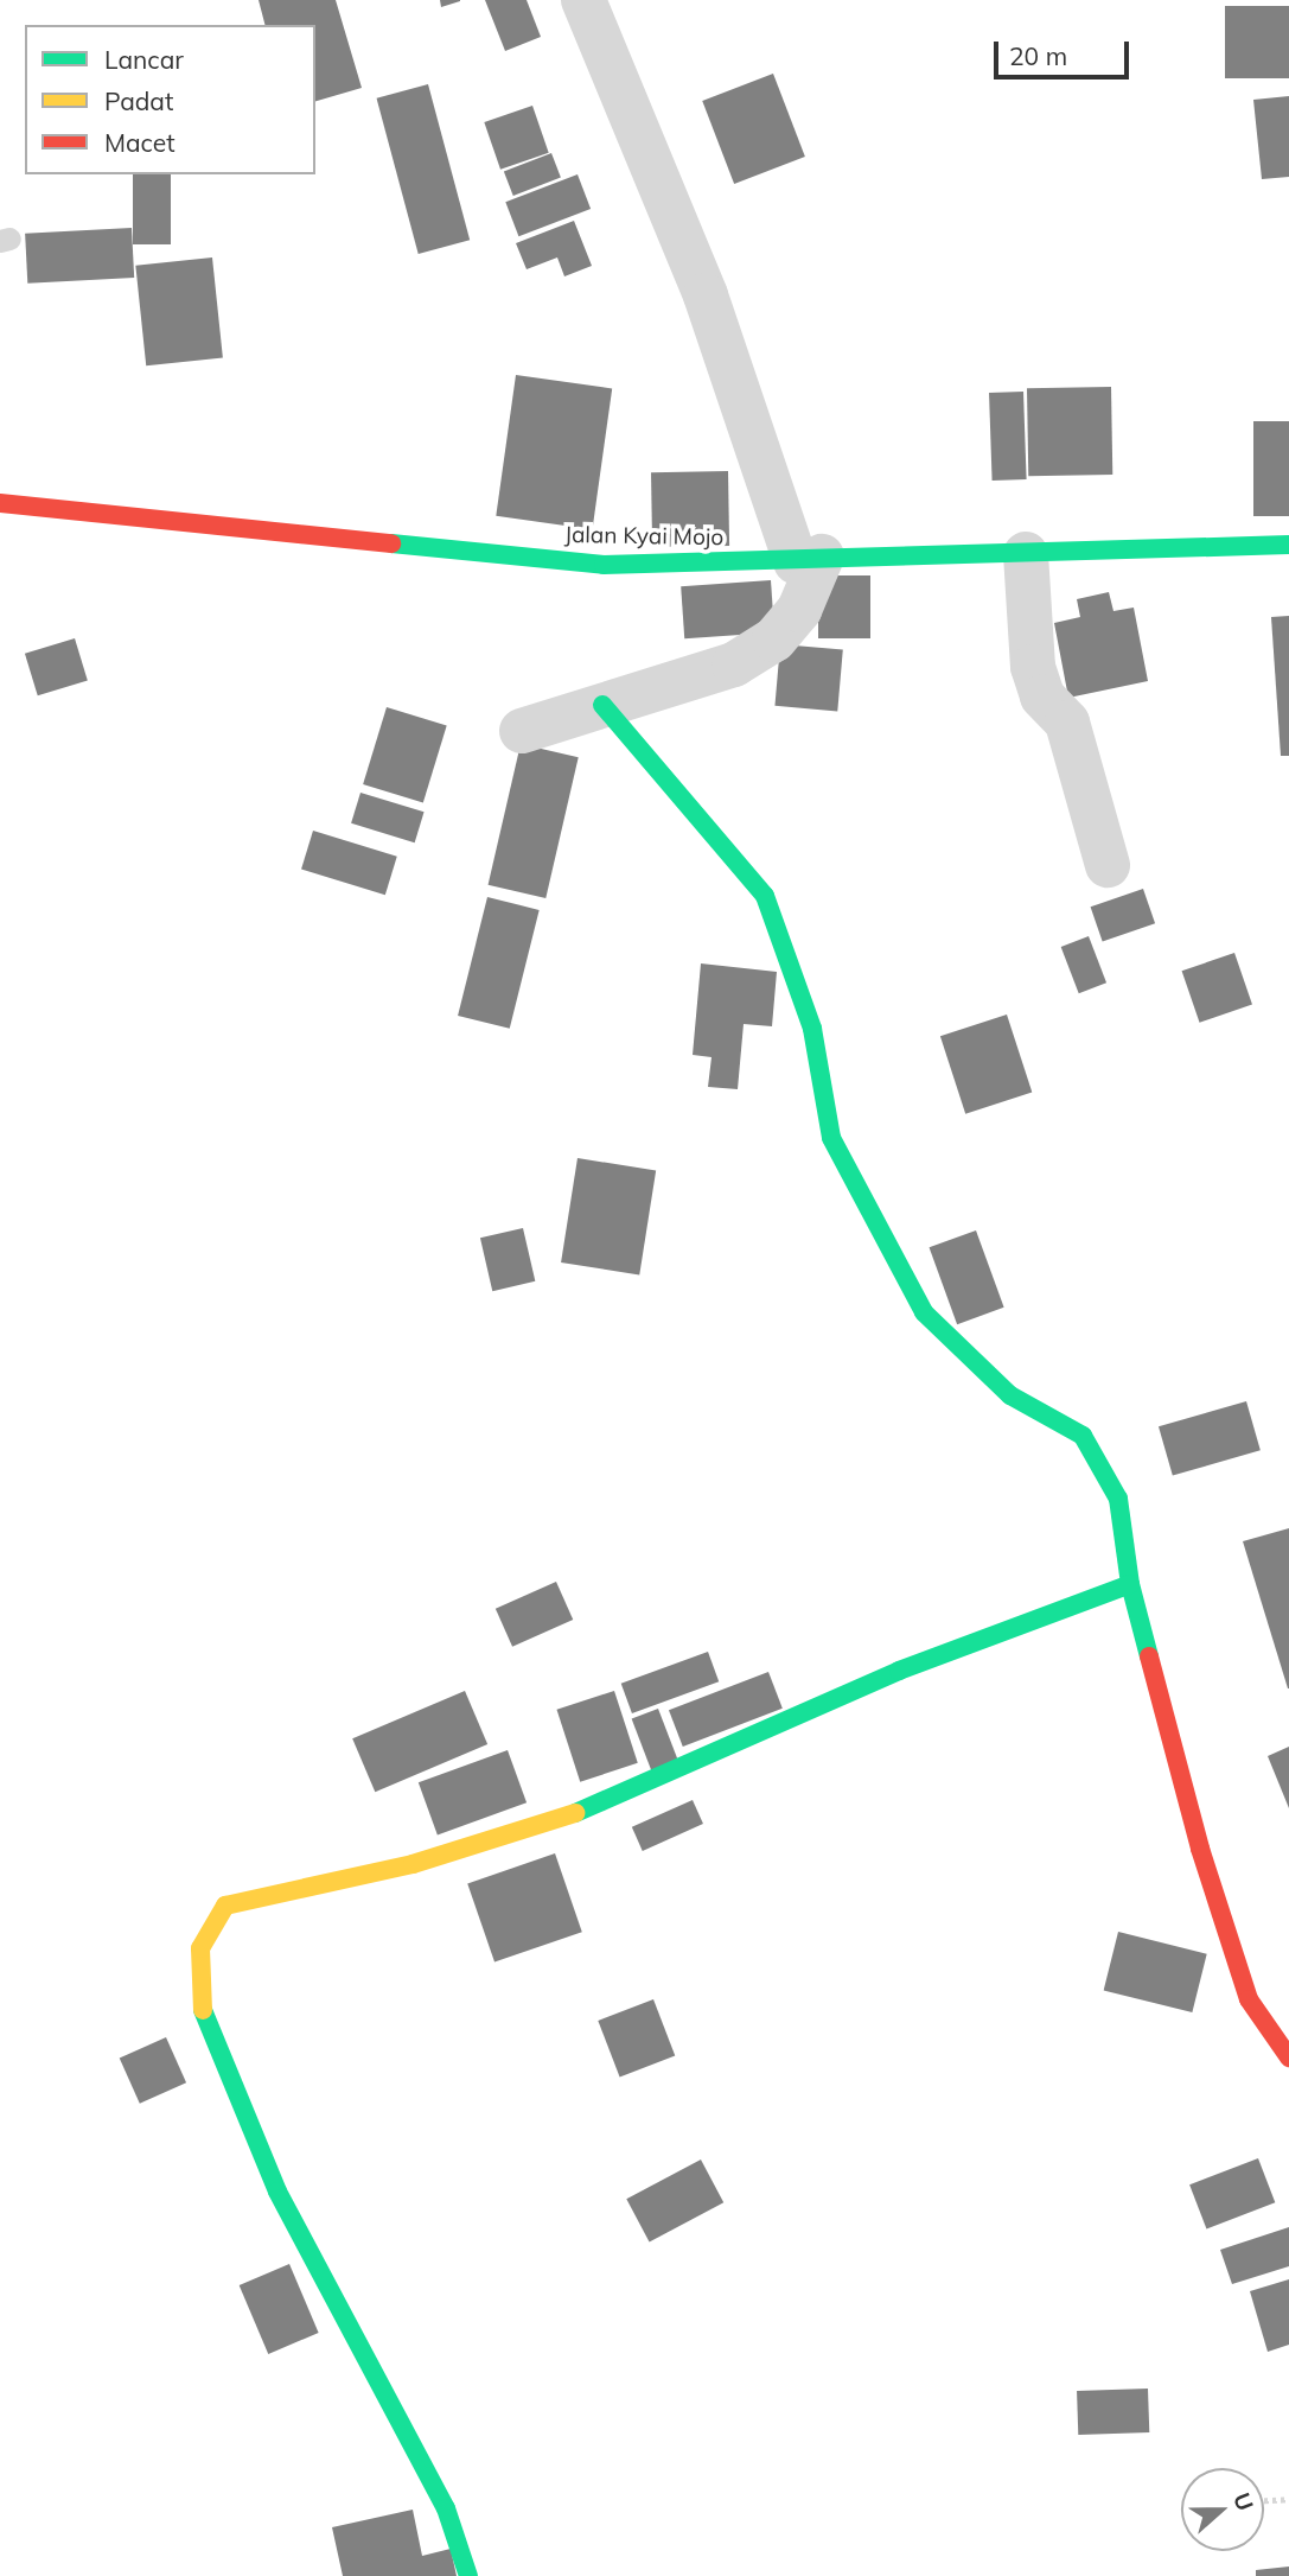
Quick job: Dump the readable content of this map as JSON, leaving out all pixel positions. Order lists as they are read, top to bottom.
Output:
{
  "streets": {
    "street": ["Jalan Kyai Mojo"]
  },
  "legend": ["Lancar", "Padat", "Macet"],
  "scale_bar": "20 m",
  "north": "right"
}
